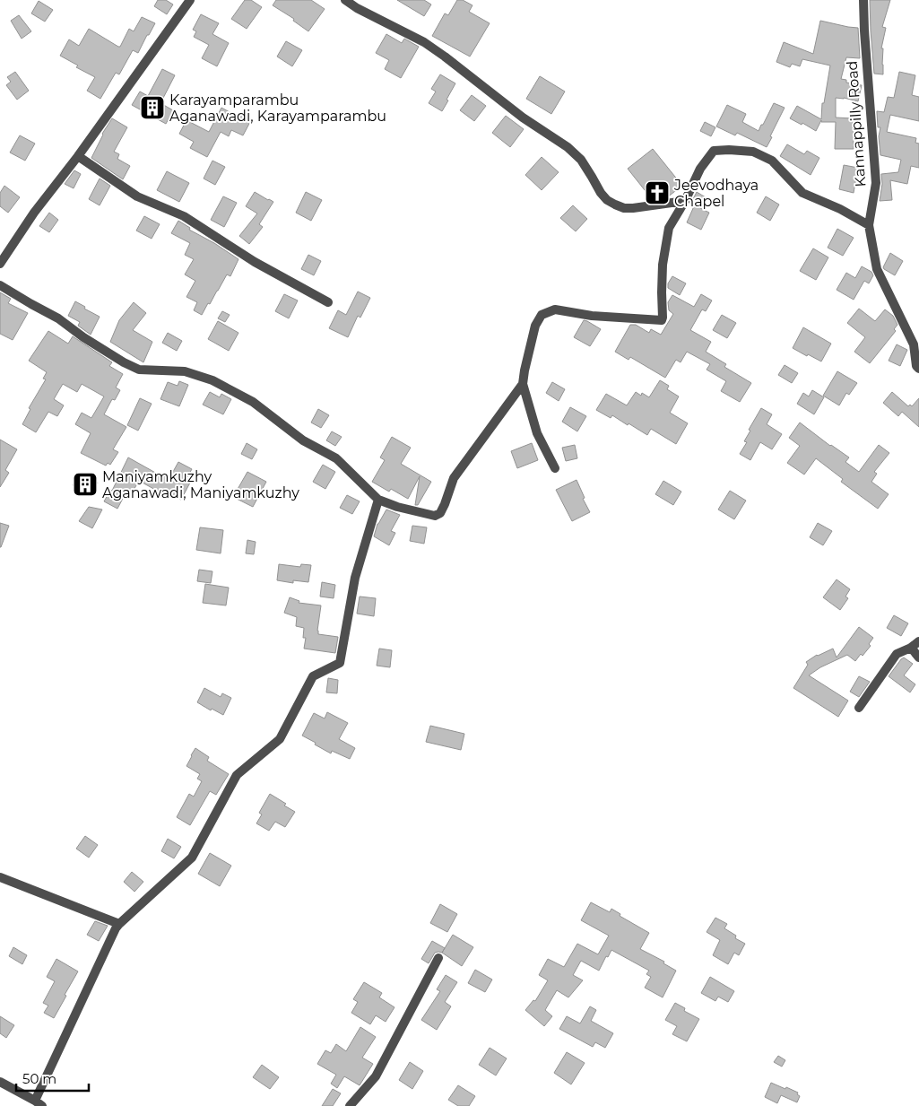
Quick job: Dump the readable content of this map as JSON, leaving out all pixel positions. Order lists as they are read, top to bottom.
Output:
{
  "streets": {
    "street": ["Kannappilly Road"]
  },
  "places": {
    "building": ["Karayamparambu Aganawadi, Karayamparambu", "Maniyamkuzhy Aganawadi, Maniyamkuzhy"],
    "church": ["Jeevodhaya Chapel"]
  },
  "scale_bar": "50 m"
}
